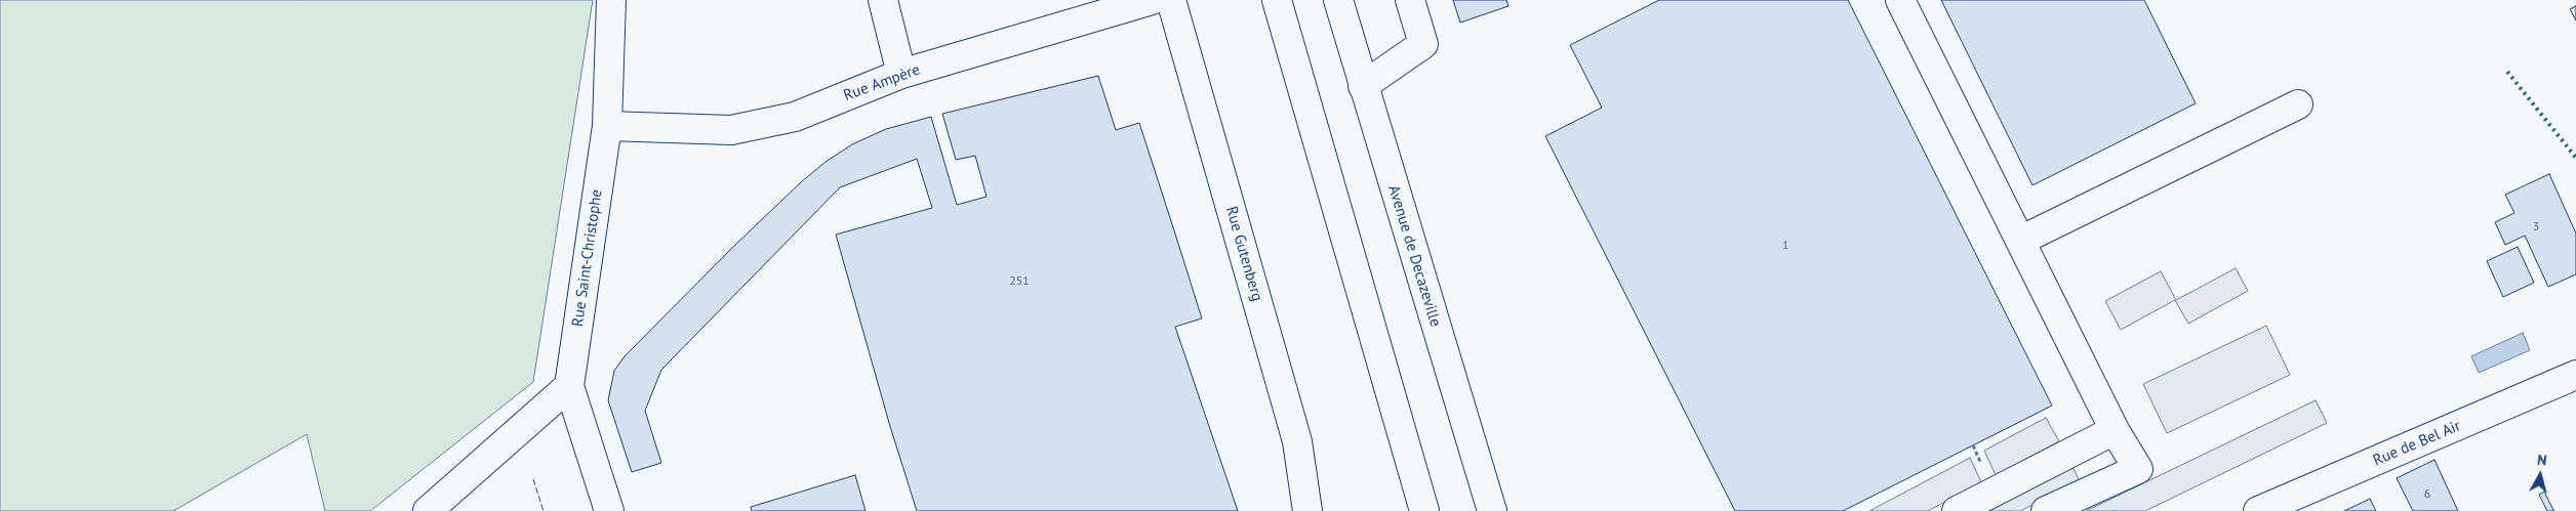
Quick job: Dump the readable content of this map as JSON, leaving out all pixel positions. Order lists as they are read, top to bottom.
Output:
{
  "streets": {
    "street": [
      "Rue Ampère",
      "Rue Gutenberg",
      "Avenue de Decazeville",
      "Rue Saint-Christophe",
      "Rue de Bel Air"
    ]
  },
  "crossings": [
    ["Rue Ampère", "Rue Saint-Christophe"]
  ],
  "house_numbers": [
    "3",
    "1",
    "251",
    "6"
  ],
  "north": "top"
}
